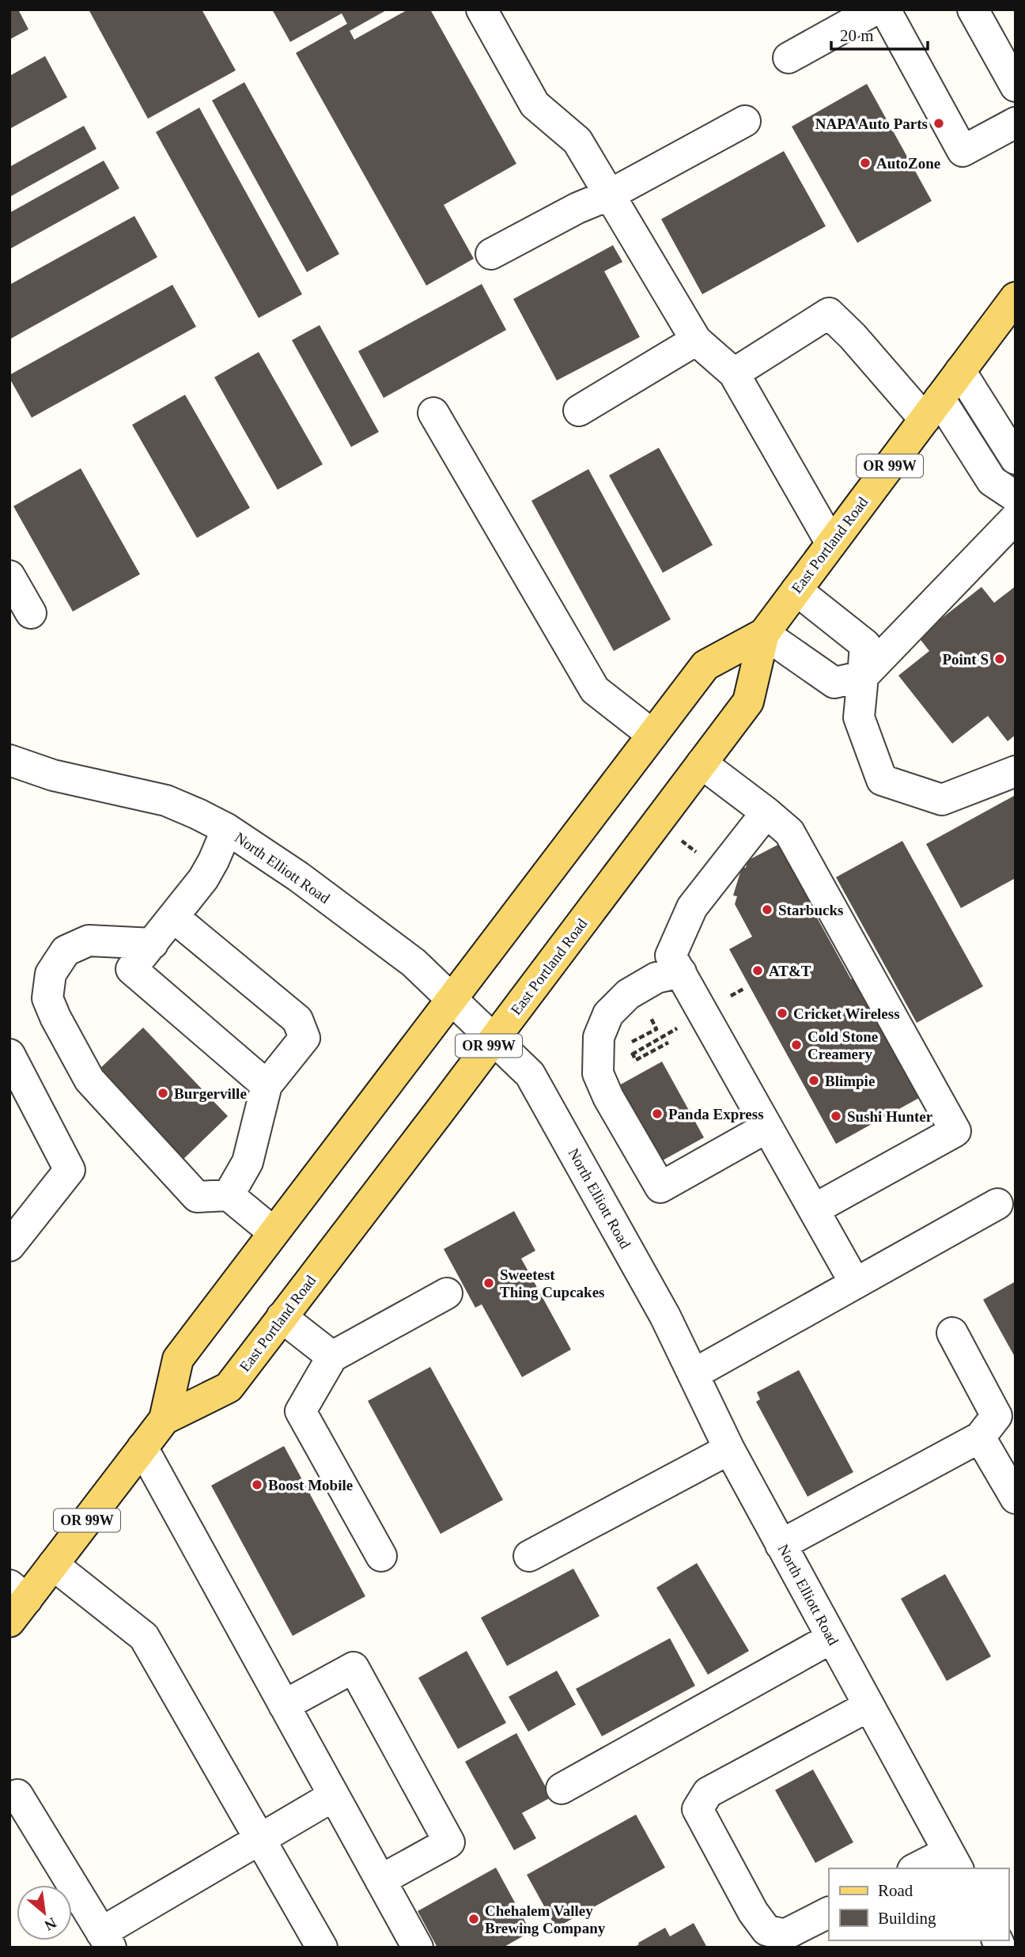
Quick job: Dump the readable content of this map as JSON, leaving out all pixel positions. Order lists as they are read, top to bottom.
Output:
{
  "streets": {
    "main road": ["OR 99W", "East Portland Road"],
    "street": ["North Elliott Road"]
  },
  "crossings": [
    ["East Portland Road", "North Elliott Road"]
  ],
  "places": [
    "NAPA Auto Parts",
    "AutoZone",
    "Point S",
    "Starbucks",
    "AT&T",
    "Cricket Wireless",
    "Cold Stone Creamery",
    "Blimpie",
    "Burgerville",
    "Panda Express",
    "Sushi Hunter",
    "Sweetest Thing Cupcakes",
    "Boost Mobile",
    "Chehalem Valley Brewing Company"
  ],
  "legend": ["Road", "Building"],
  "scale_bar": "20 m",
  "north": "bottom right"
}
